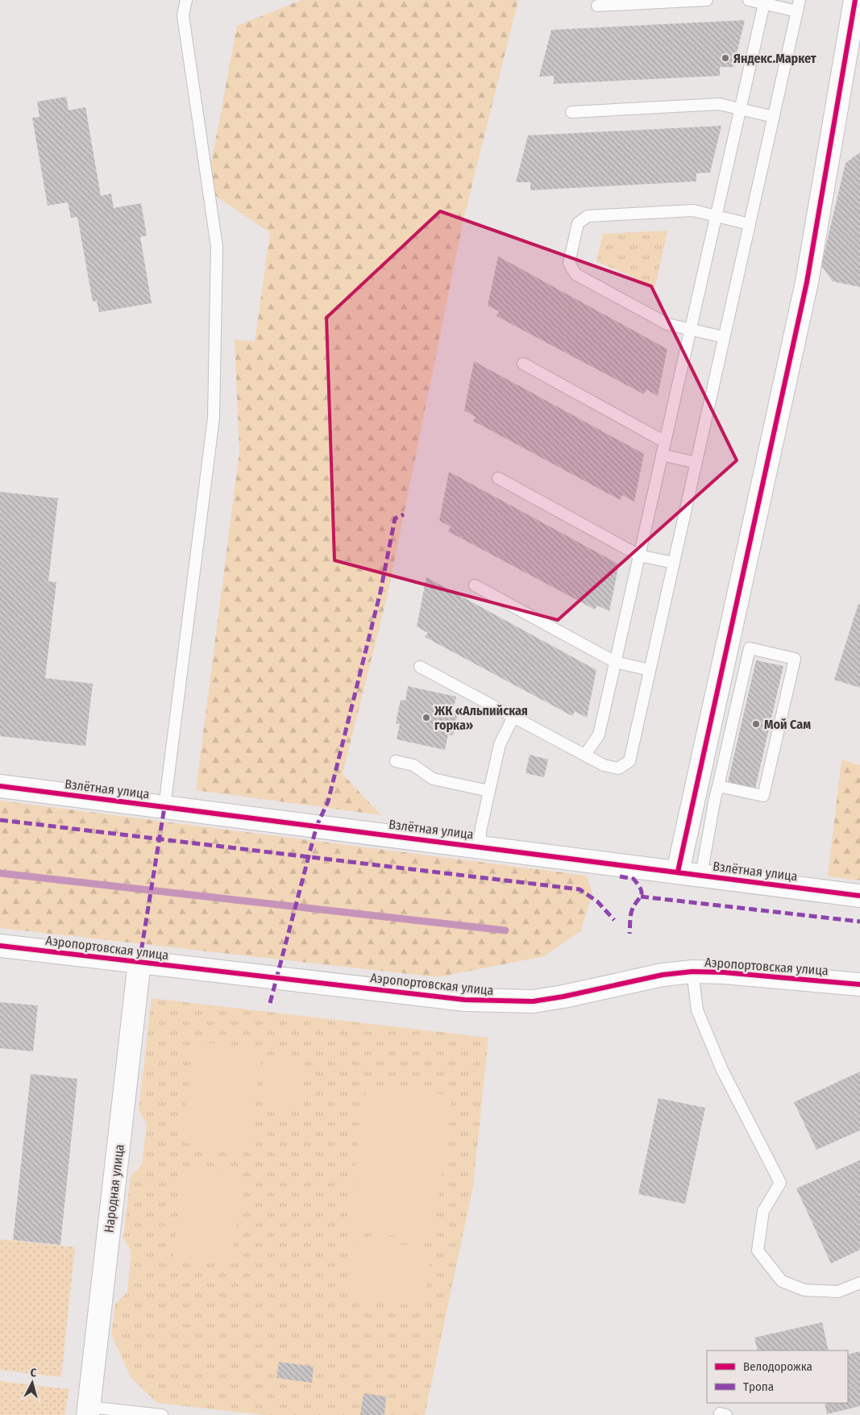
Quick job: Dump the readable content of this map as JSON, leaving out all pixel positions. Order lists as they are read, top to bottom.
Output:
{
  "streets": {
    "street": ["Взлётная улица", "Аэропортовская улица", "Народная улица"]
  },
  "crossings": [
    ["Аэропортовская улица", "Народная улица"]
  ],
  "places": ["Яндекс.Маркет", "ЖК «Альпийская горка»", "Мой Сам"],
  "legend": ["Велодорожка", "Тропа"],
  "north": "top"
}
